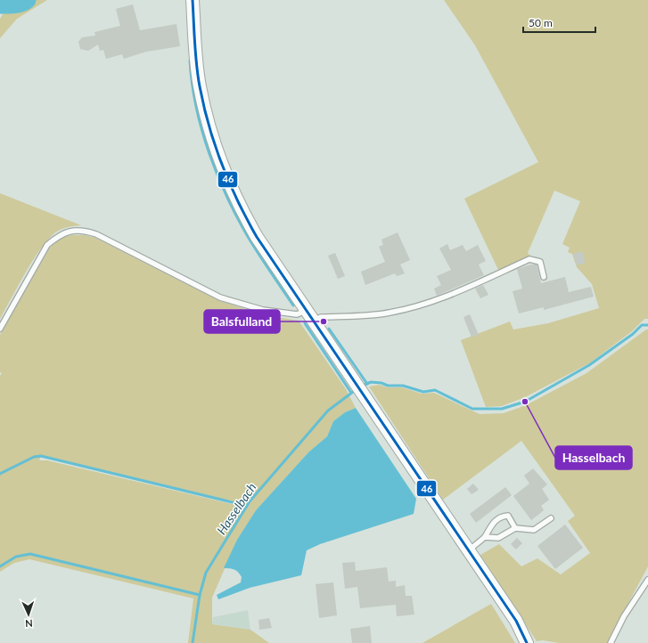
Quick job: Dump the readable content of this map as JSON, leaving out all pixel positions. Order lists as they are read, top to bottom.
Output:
{
  "water": ["Hasselbach"],
  "places": ["Balsfulland", "Hasselbach"],
  "lines": ["transit line 46"],
  "scale_bar": "50 m",
  "north": "bottom"
}
